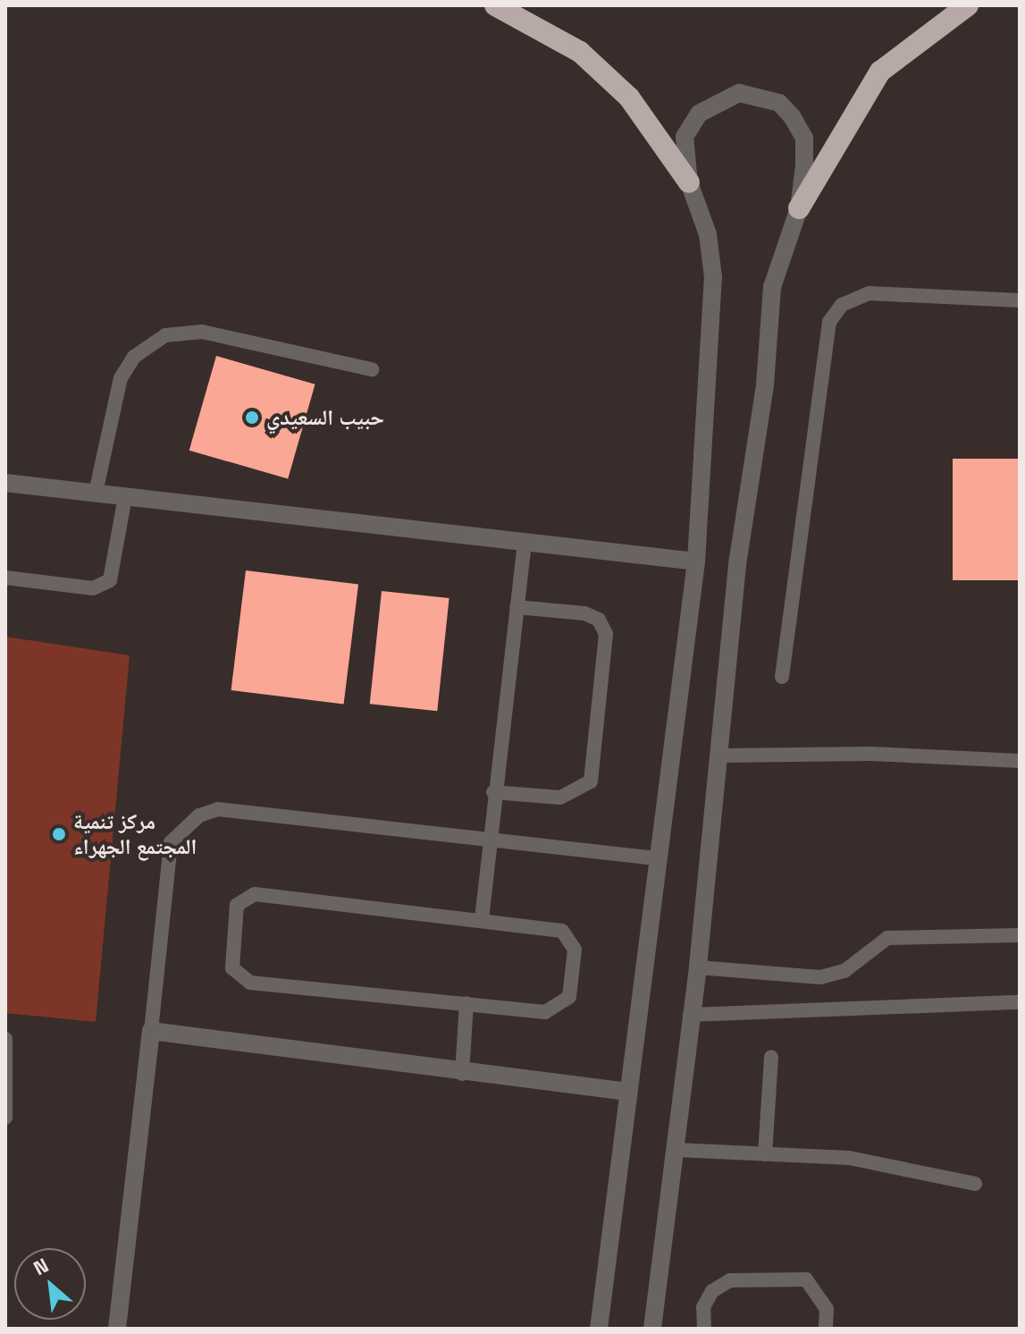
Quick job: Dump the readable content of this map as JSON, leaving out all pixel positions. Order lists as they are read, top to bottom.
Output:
{
  "places": ["حبيب السعيدي", "مركز تنمية المجتمع الجهراء"],
  "north": "top left"
}
